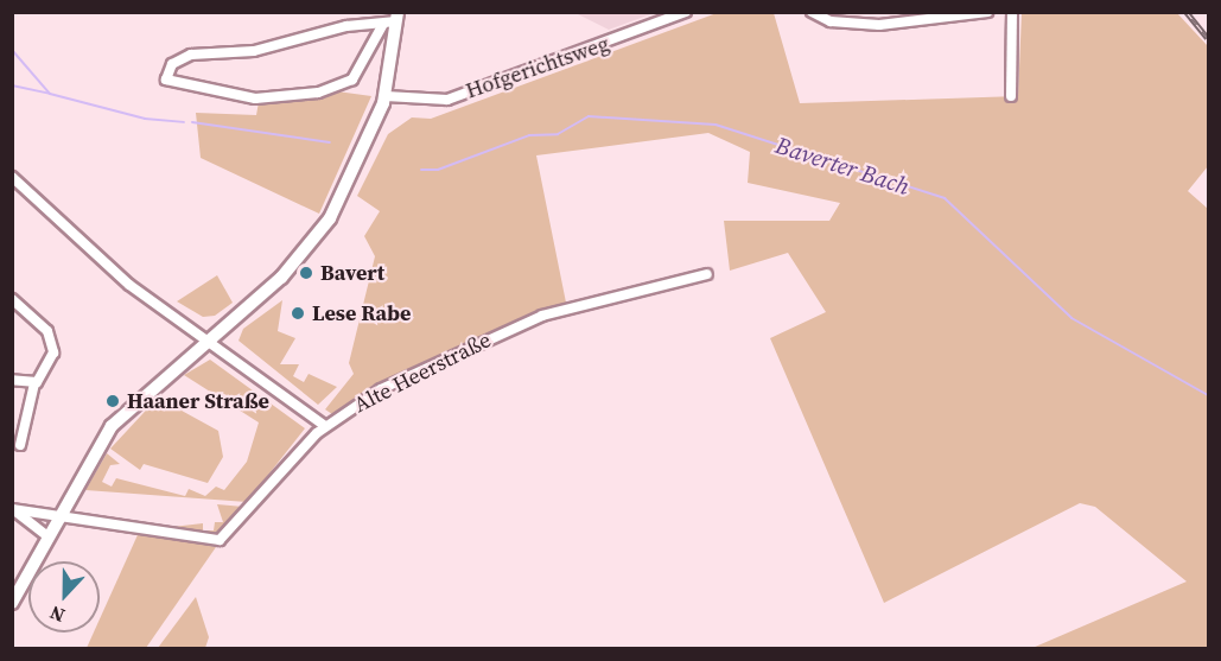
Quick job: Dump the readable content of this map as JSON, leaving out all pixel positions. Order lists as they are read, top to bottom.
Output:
{
  "streets": {
    "street": ["Hofgerichtsweg", "Alte Heerstraße"]
  },
  "water": ["Baverter Bach"],
  "places": ["Bavert", "Lese Rabe", "Haaner Straße"],
  "north": "bottom"
}
